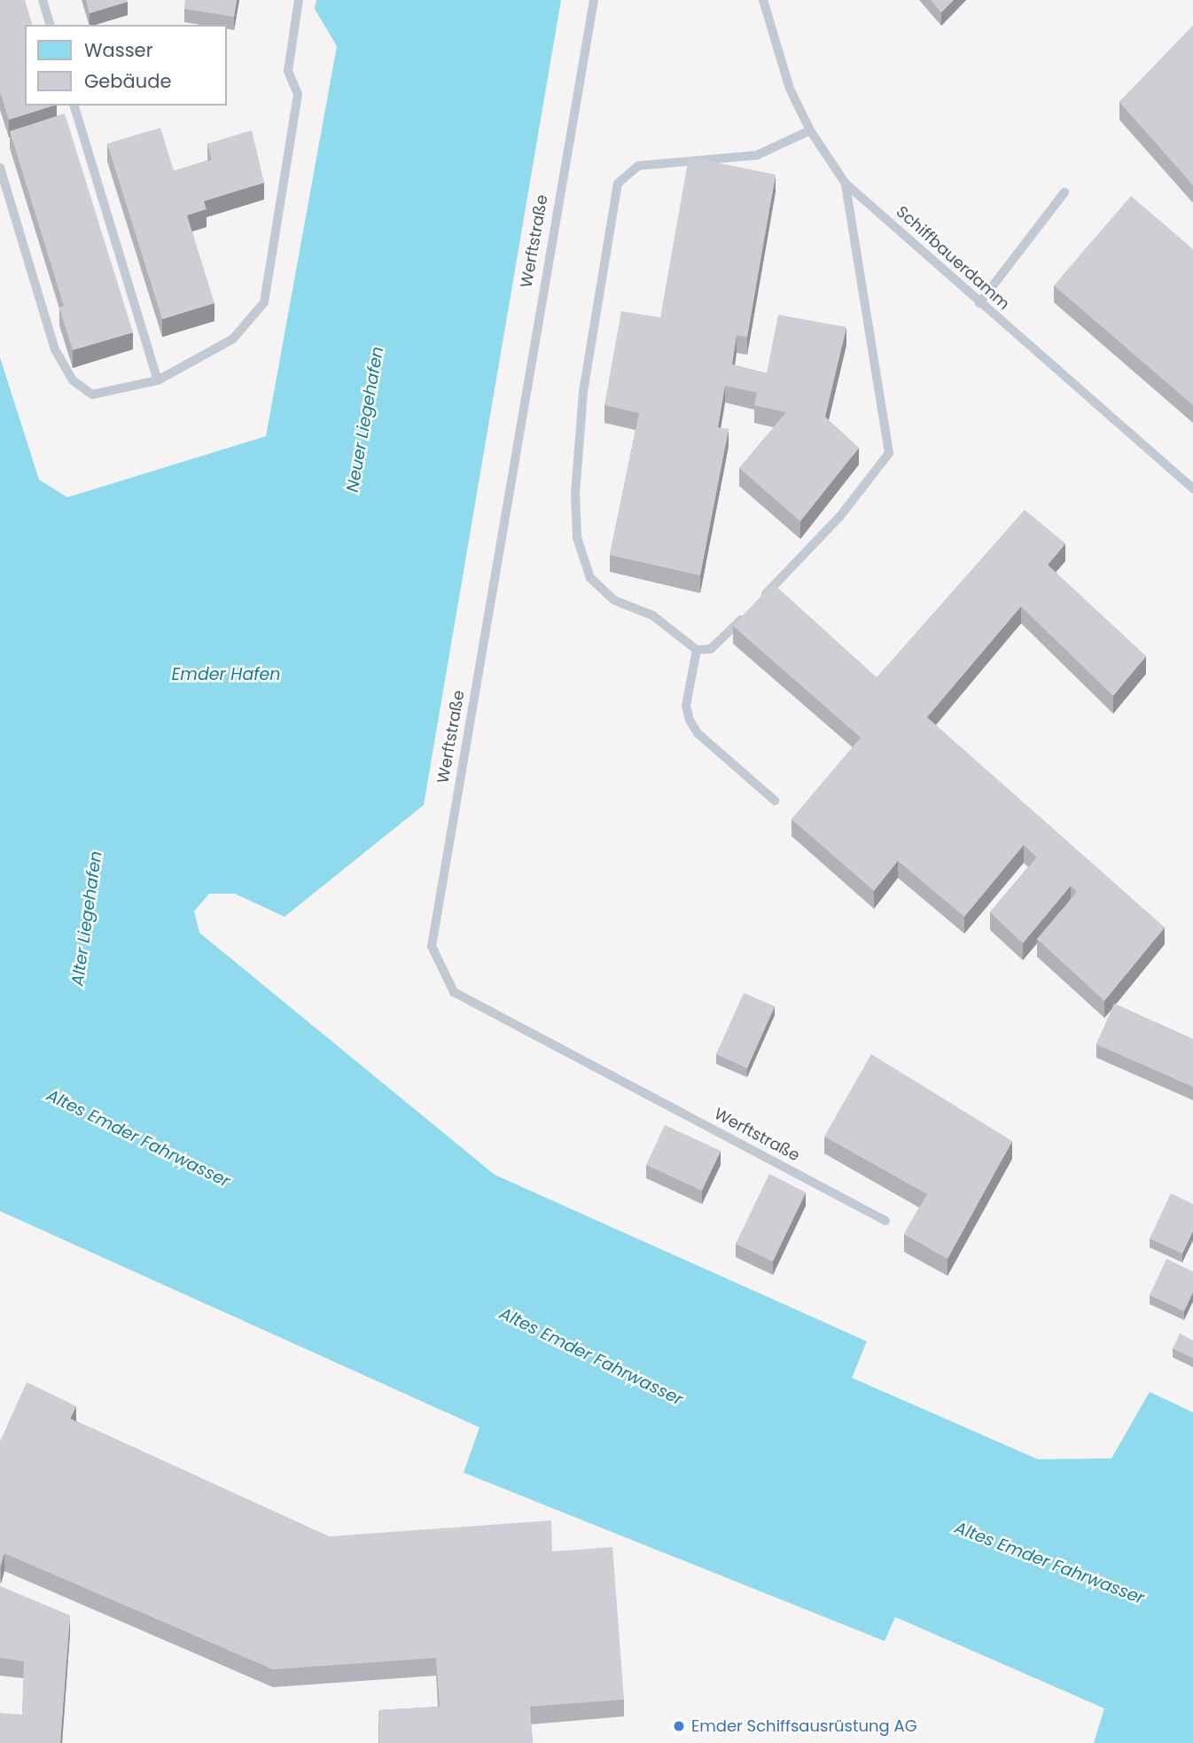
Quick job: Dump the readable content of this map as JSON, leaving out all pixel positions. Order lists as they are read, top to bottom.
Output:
{
  "streets": {
    "lane": ["Werftstraße", "Schiffbauerdamm"]
  },
  "water": [
    "Neuer Liegehafen",
    "Emder Hafen",
    "Alter Liegehafen",
    "Altes Emder Fahrwasser"
  ],
  "places": ["Emder Schiffsausrüstung AG"],
  "legend": ["Wasser", "Gebäude"]
}
